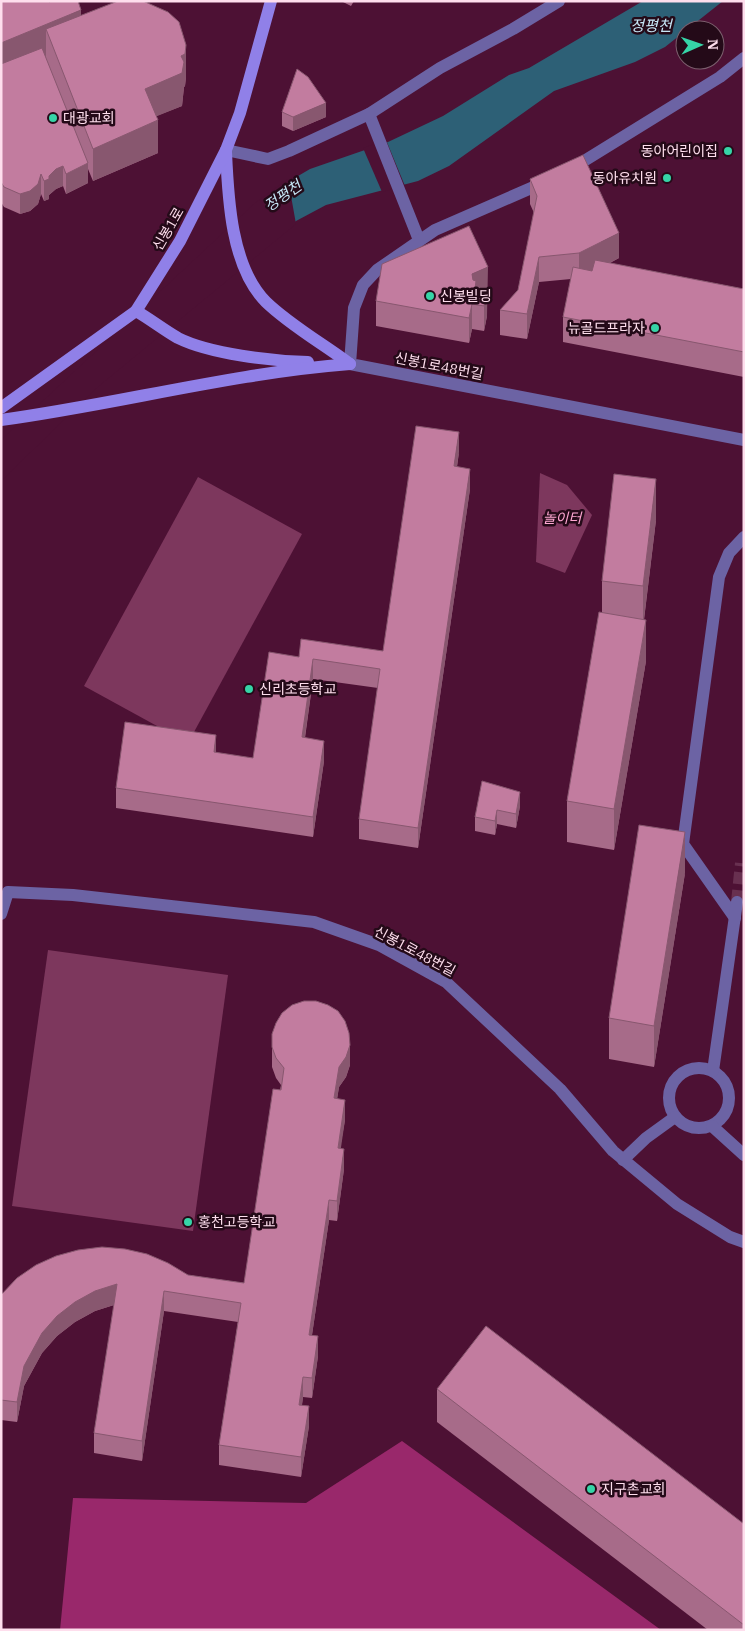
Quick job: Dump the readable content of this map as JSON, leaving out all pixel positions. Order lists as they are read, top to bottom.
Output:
{
  "streets": {
    "street": ["신봉1로", "신봉1로48번길"]
  },
  "crossings": [
    ["신봉1로", "신봉1로48번길"]
  ],
  "water": ["정평천"],
  "parks": ["놀이터"],
  "places": [
    "대광교회",
    "동아어린이집",
    "동아유치원",
    "신봉빌딩",
    "뉴골드프라자",
    "신리초등학교",
    "홍천고등학교",
    "지구촌교회"
  ],
  "north": "right"
}
